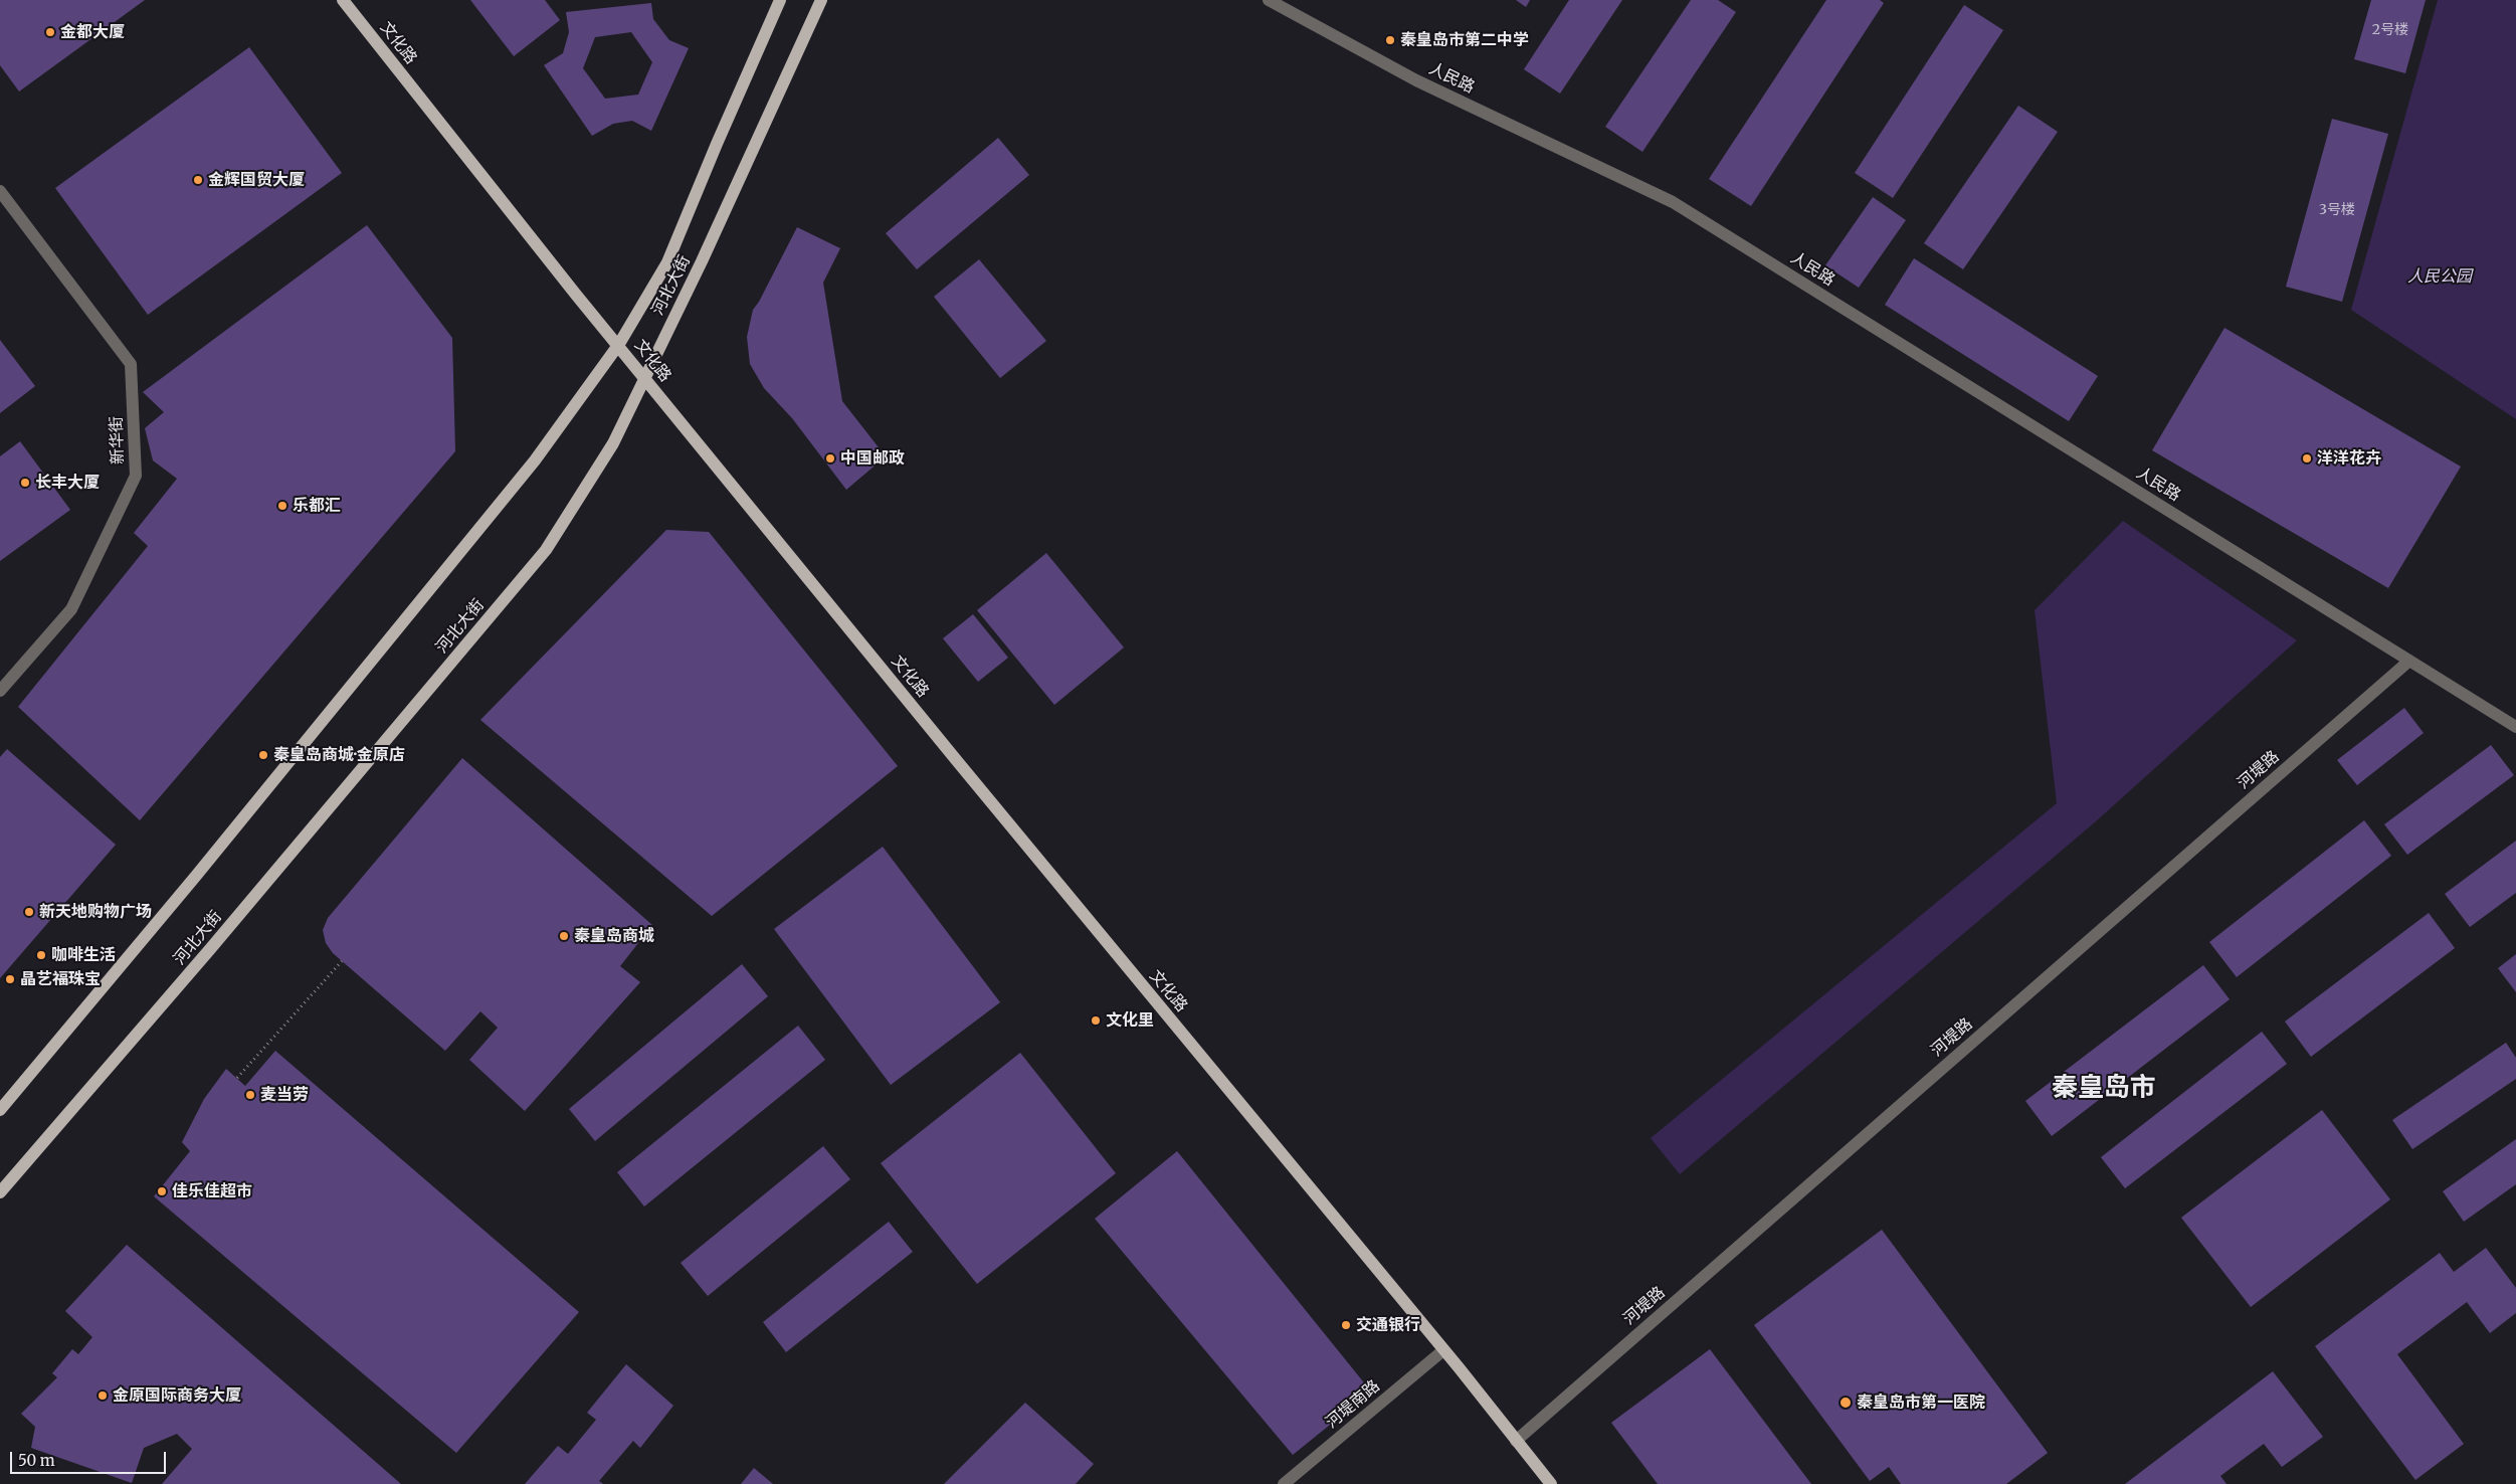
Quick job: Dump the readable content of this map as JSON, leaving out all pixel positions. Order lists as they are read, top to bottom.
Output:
{
  "streets": {
    "main road": ["文化路", "河北大街"],
    "street": [
      "人民路",
      "新华街",
      "河堤路",
      "河堤南路"
    ]
  },
  "crossings": [
    ["文化路", "河北大街"],
    ["文化路", "河堤路"],
    ["文化路", "河堤南路"],
    ["人民路", "河堤路"]
  ],
  "districts": ["秦皇岛市"],
  "parks": ["人民公园"],
  "places": [
    "金都大厦",
    "秦皇岛市第二中学",
    "金辉国贸大厦",
    "中国邮政",
    "洋洋花卉",
    "长丰大厦",
    "乐都汇",
    "秦皇岛商城·金原店",
    "新天地购物广场",
    "秦皇岛商城",
    "咖啡生活",
    "晶艺福珠宝",
    "文化里",
    "麦当劳",
    "佳乐佳超市",
    "交通银行",
    "金原国际商务大厦",
    "秦皇岛市第一医院"
  ],
  "house_numbers": ["2号楼", "3号楼"],
  "scale_bar": "50 m"
}
